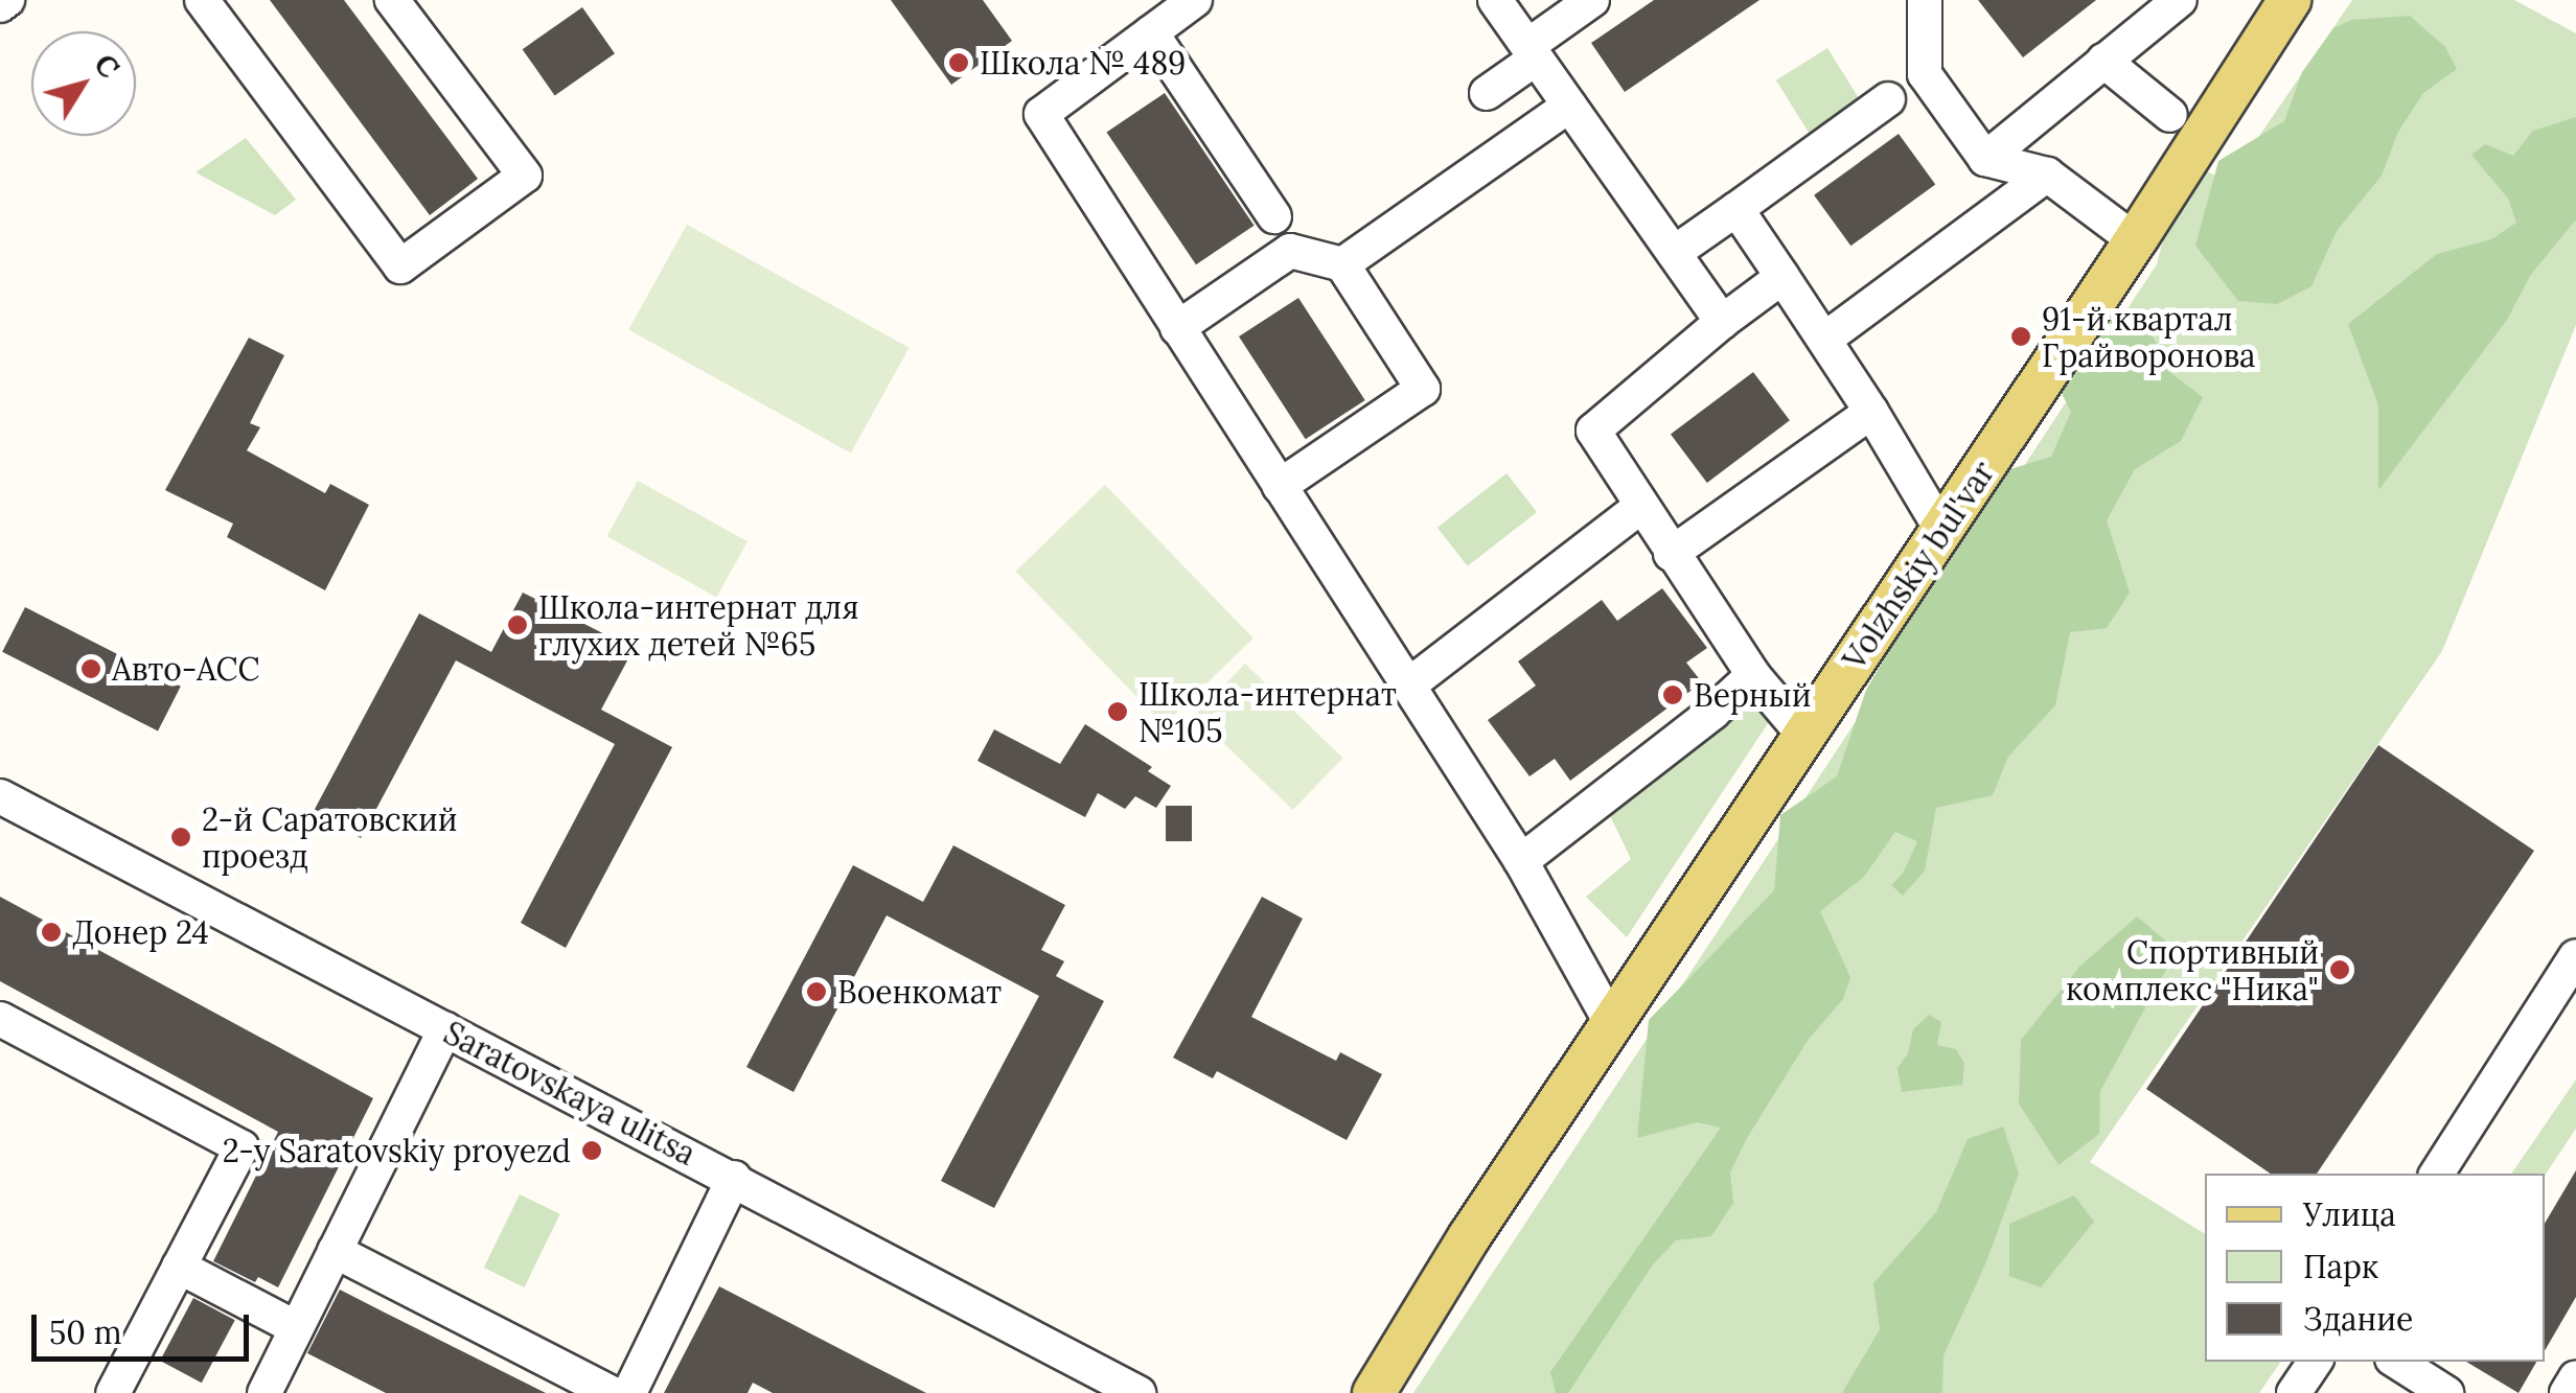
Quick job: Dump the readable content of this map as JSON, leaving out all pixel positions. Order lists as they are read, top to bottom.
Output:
{
  "streets": {
    "main road": ["Volzhskiy bul'var"],
    "street": ["Saratovskaya ulitsa"]
  },
  "places": [
    "Школа № 489",
    "91-й квартал Грайворонова",
    "Школа-интернат для глухих детей №65",
    "Авто-АСС",
    "Верный",
    "Школа-интернат №105",
    "2-й Саратовский проезд",
    "Донер 24",
    "Спортивный комплекс \"Ника\"",
    "Военкомат",
    "2-y Saratovskiy proyezd"
  ],
  "legend": ["Улица", "Парк", "Здание"],
  "scale_bar": "50 m",
  "north": "top right"
}
